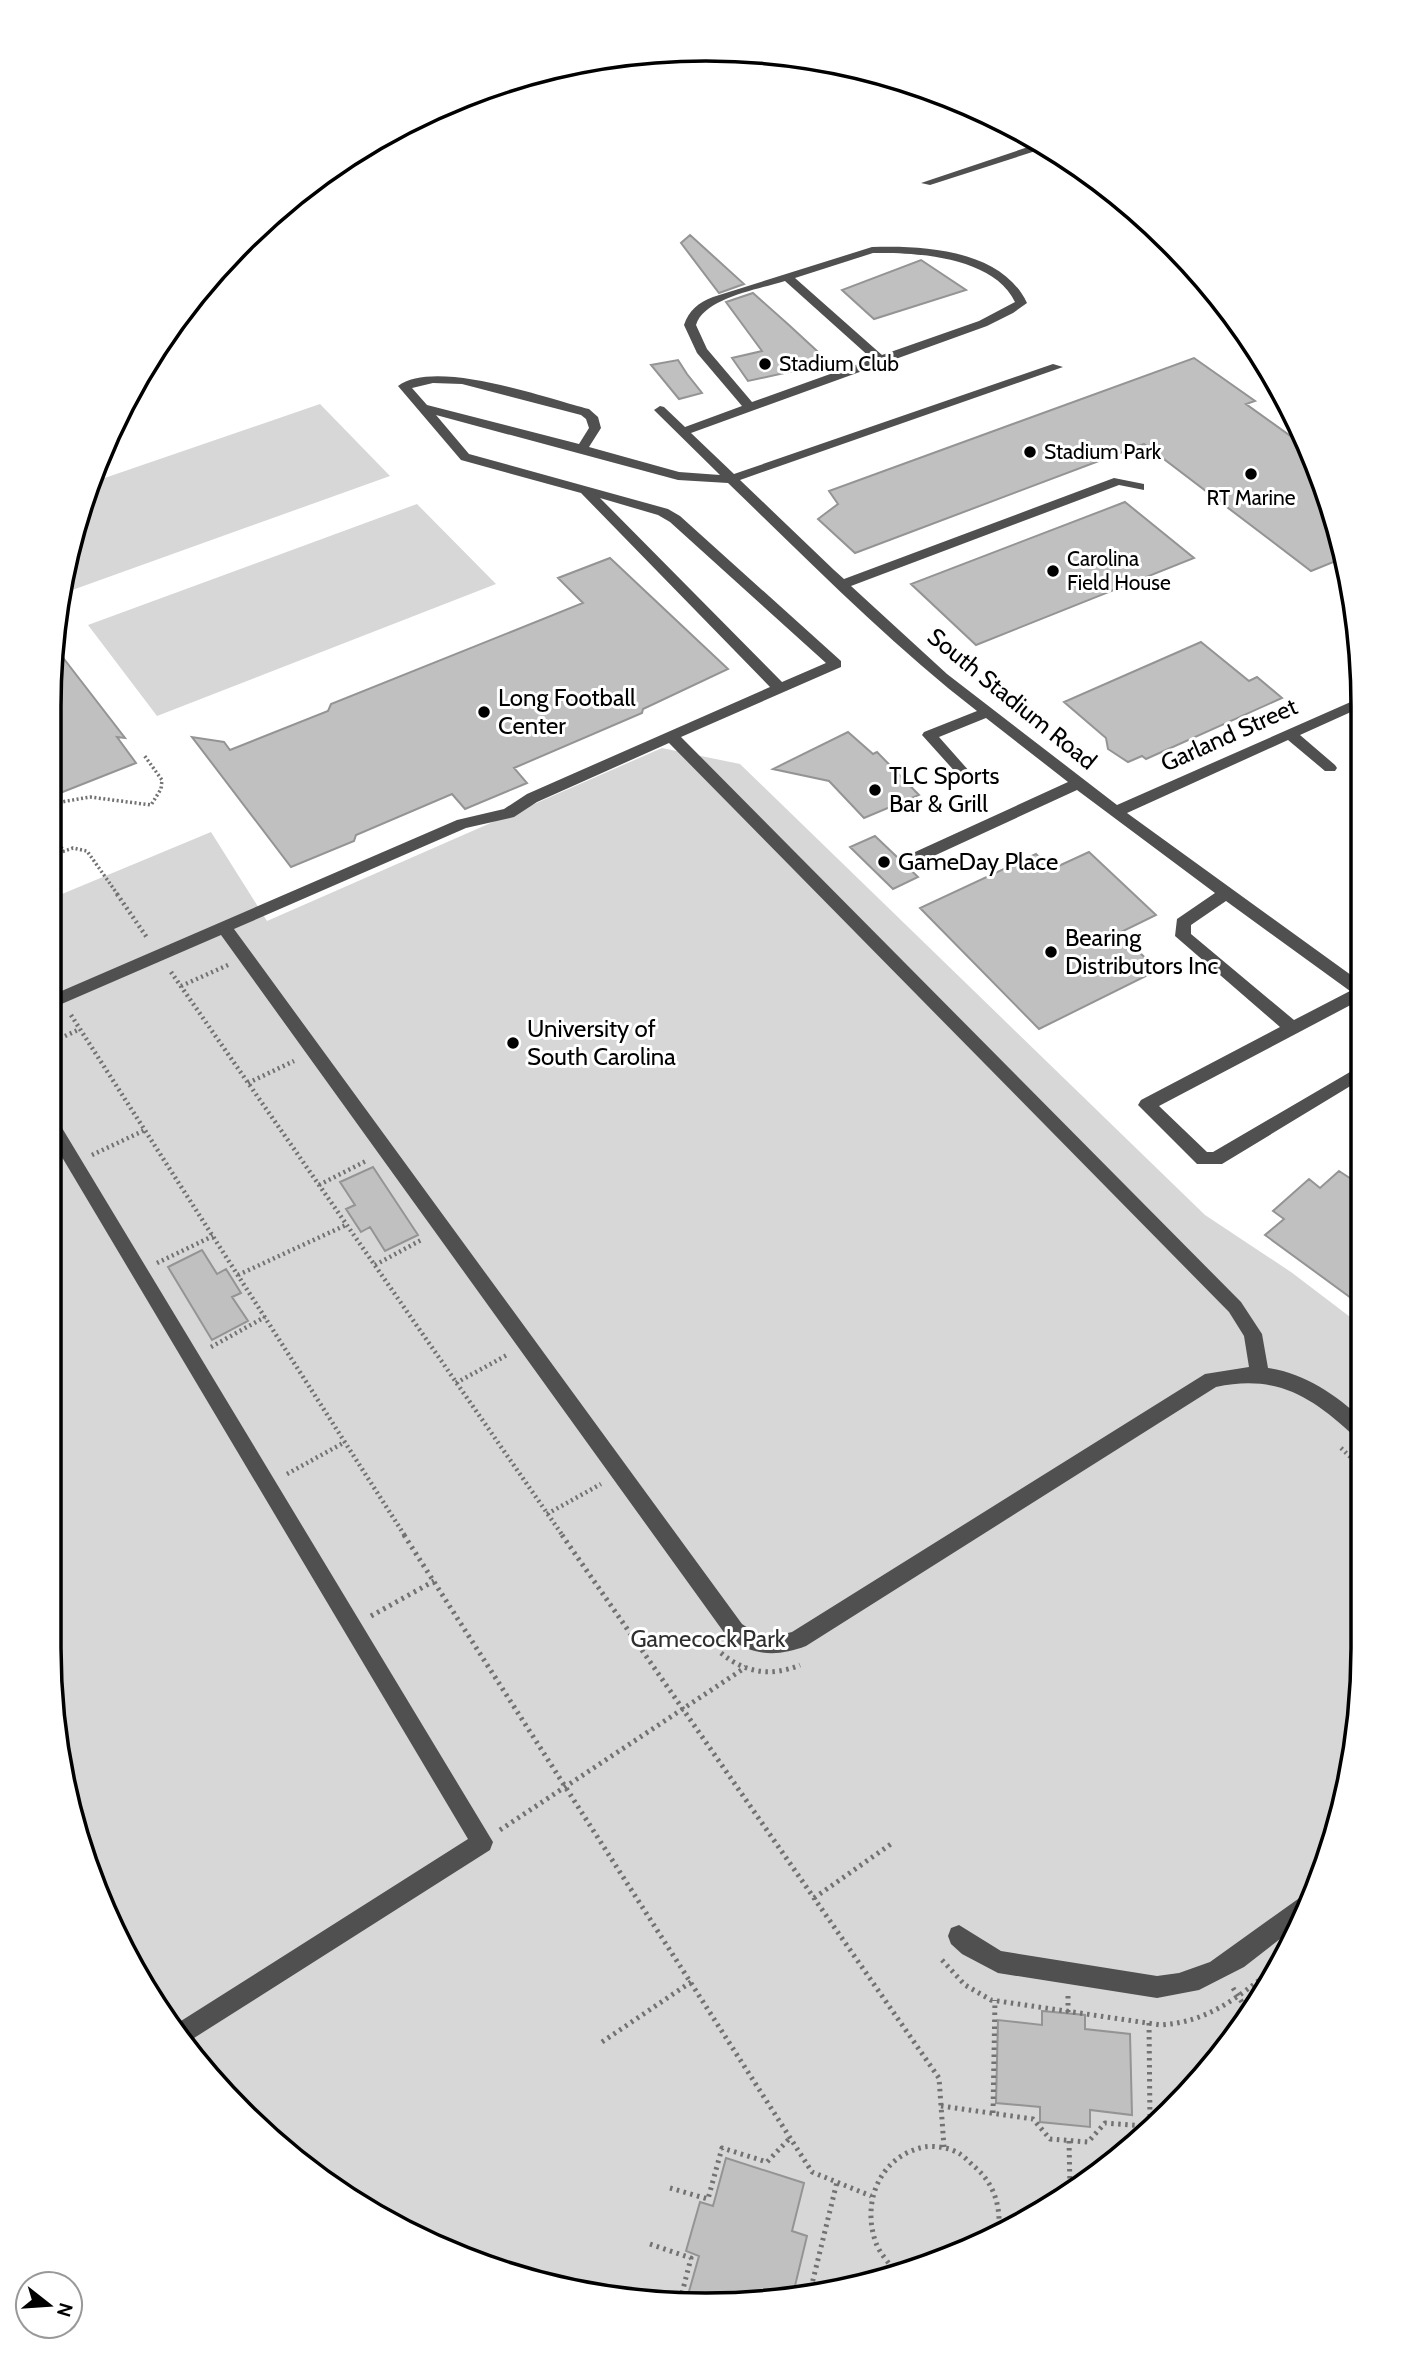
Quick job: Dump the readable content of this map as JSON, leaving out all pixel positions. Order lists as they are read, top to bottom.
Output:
{
  "streets": {
    "street": ["South Stadium Road", "Garland Street"]
  },
  "crossings": [
    ["South Stadium Road", "Garland Street"]
  ],
  "parks": ["Gamecock Park"],
  "places": [
    "Stadium Club",
    "Stadium Park",
    "RT Marine",
    "Carolina Field House",
    "Long Football Center",
    "TLC Sports Bar & Grill",
    "GameDay Place",
    "Bearing Distributors Inc",
    "University of South Carolina"
  ],
  "north": "right"
}
